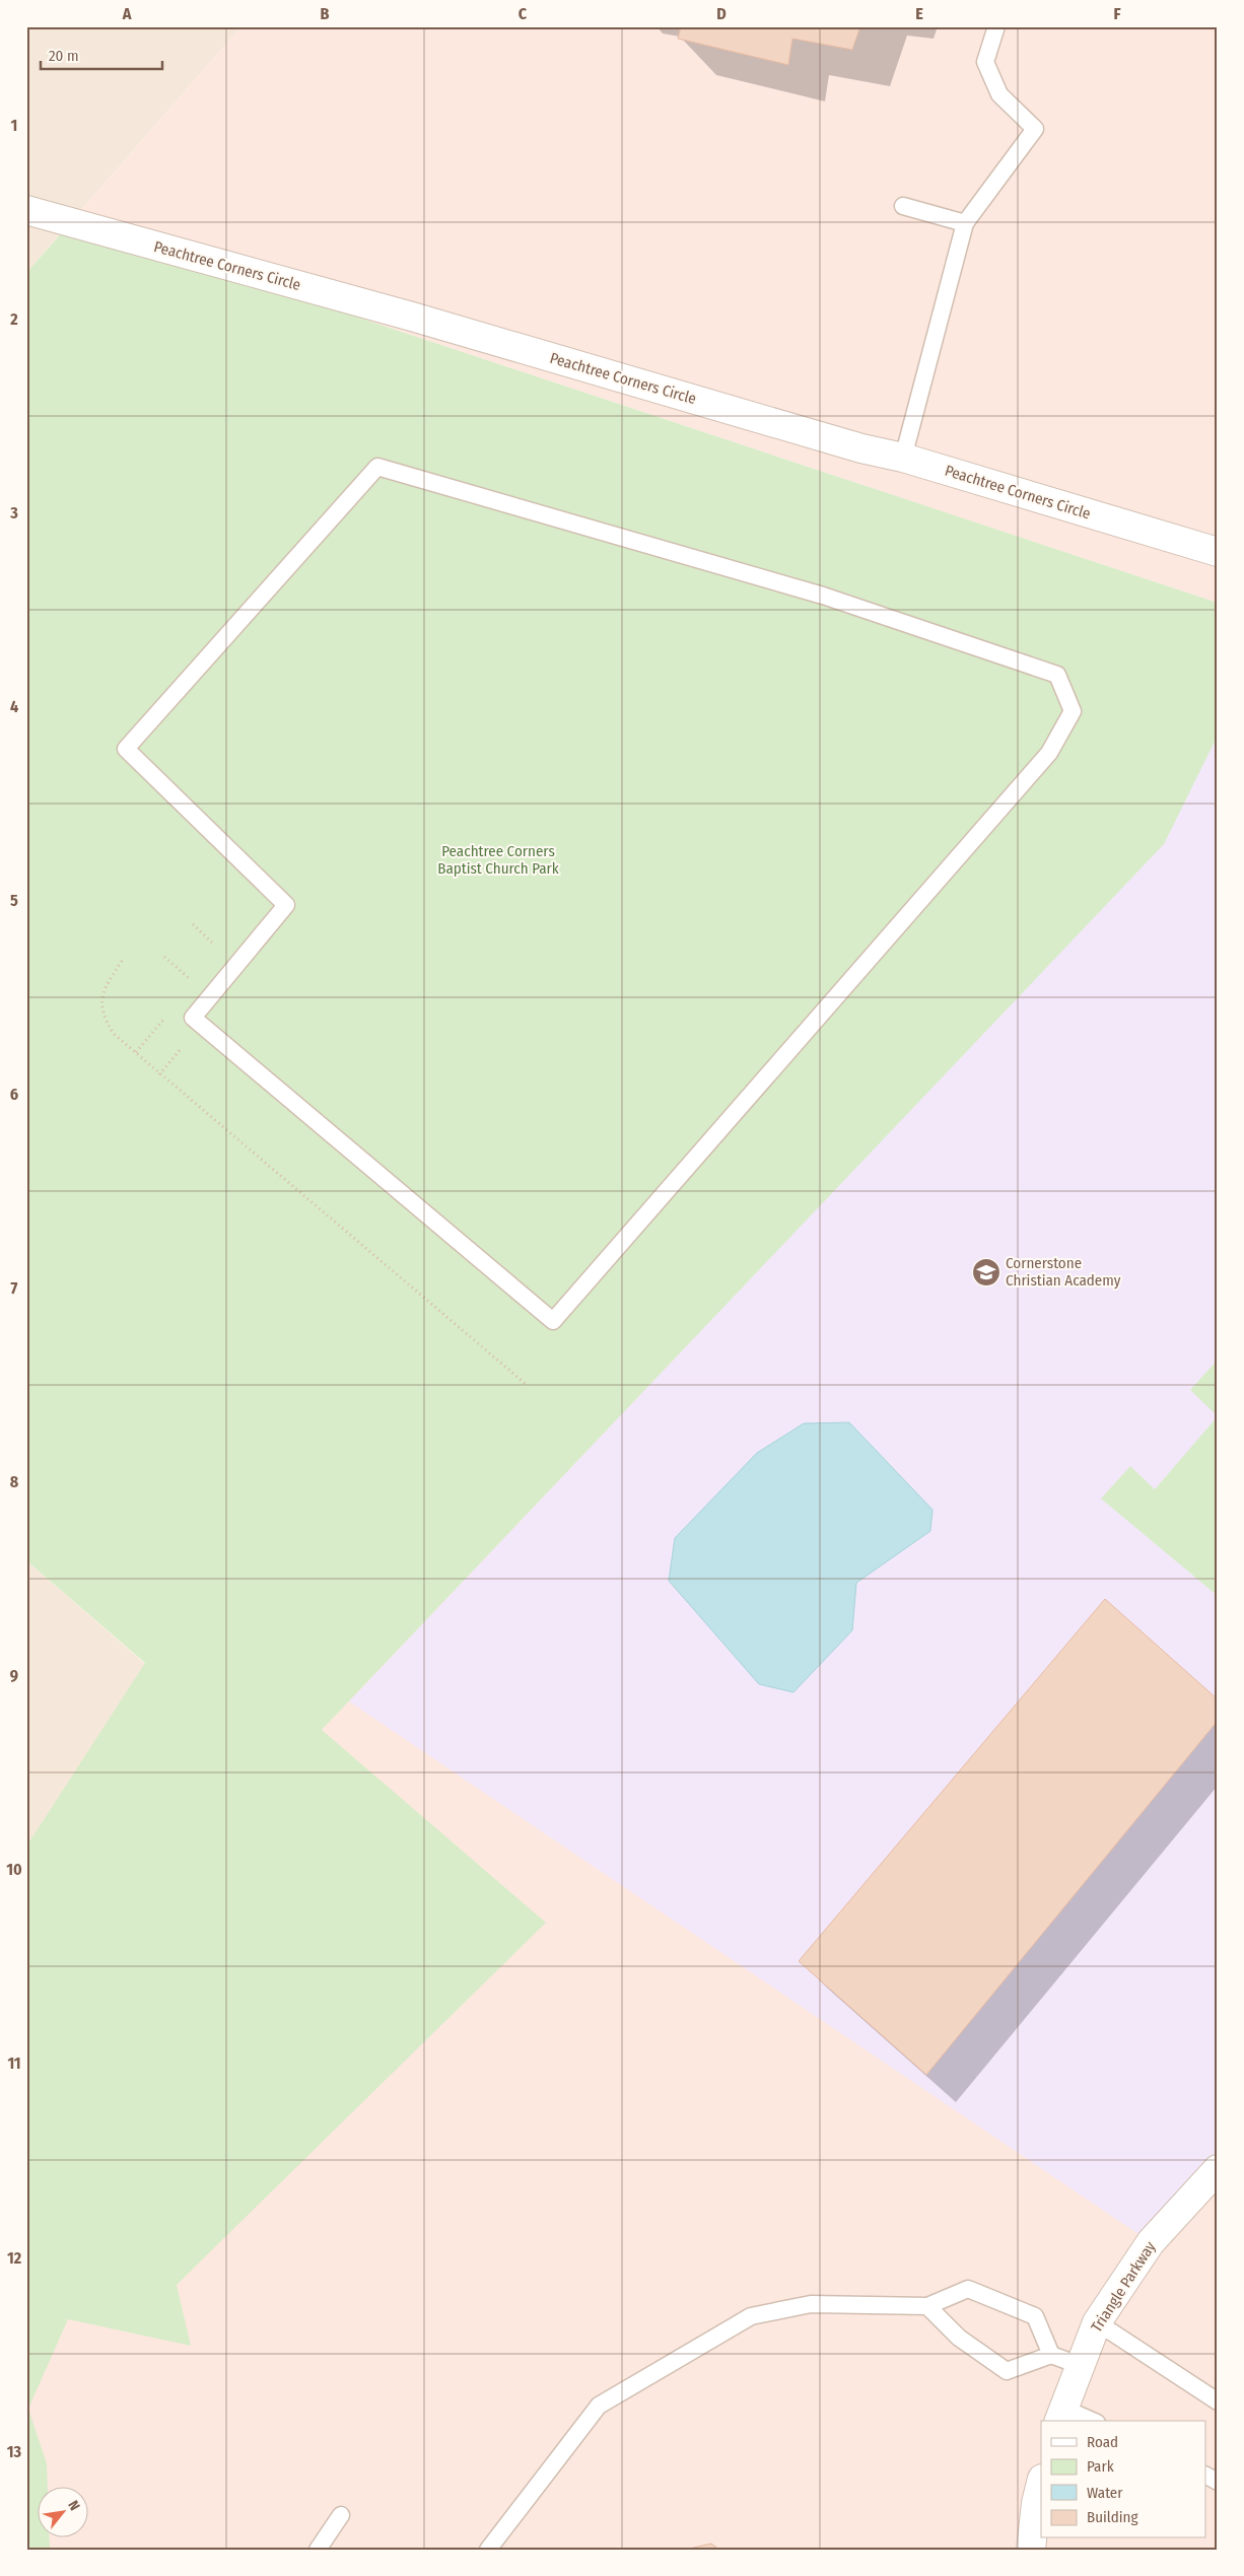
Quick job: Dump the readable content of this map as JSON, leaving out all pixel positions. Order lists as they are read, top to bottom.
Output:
{
  "streets": {
    "street": ["Peachtree Corners Circle", "Triangle Parkway"]
  },
  "parks": ["Peachtree Corners Baptist Church Park"],
  "places": {
    "school or university": ["Cornerstone Christian Academy"]
  },
  "legend": [
    "Road",
    "Park",
    "Water",
    "Building"
  ],
  "scale_bar": "20 m",
  "north": "top right",
  "grid": {
    "columns": [
      "A",
      "B",
      "C",
      "D",
      "E",
      "F"
    ],
    "rows": [
      "1",
      "2",
      "3",
      "4",
      "5",
      "6",
      "7",
      "8",
      "9",
      "10",
      "11",
      "12",
      "13"
    ]
  }
}
